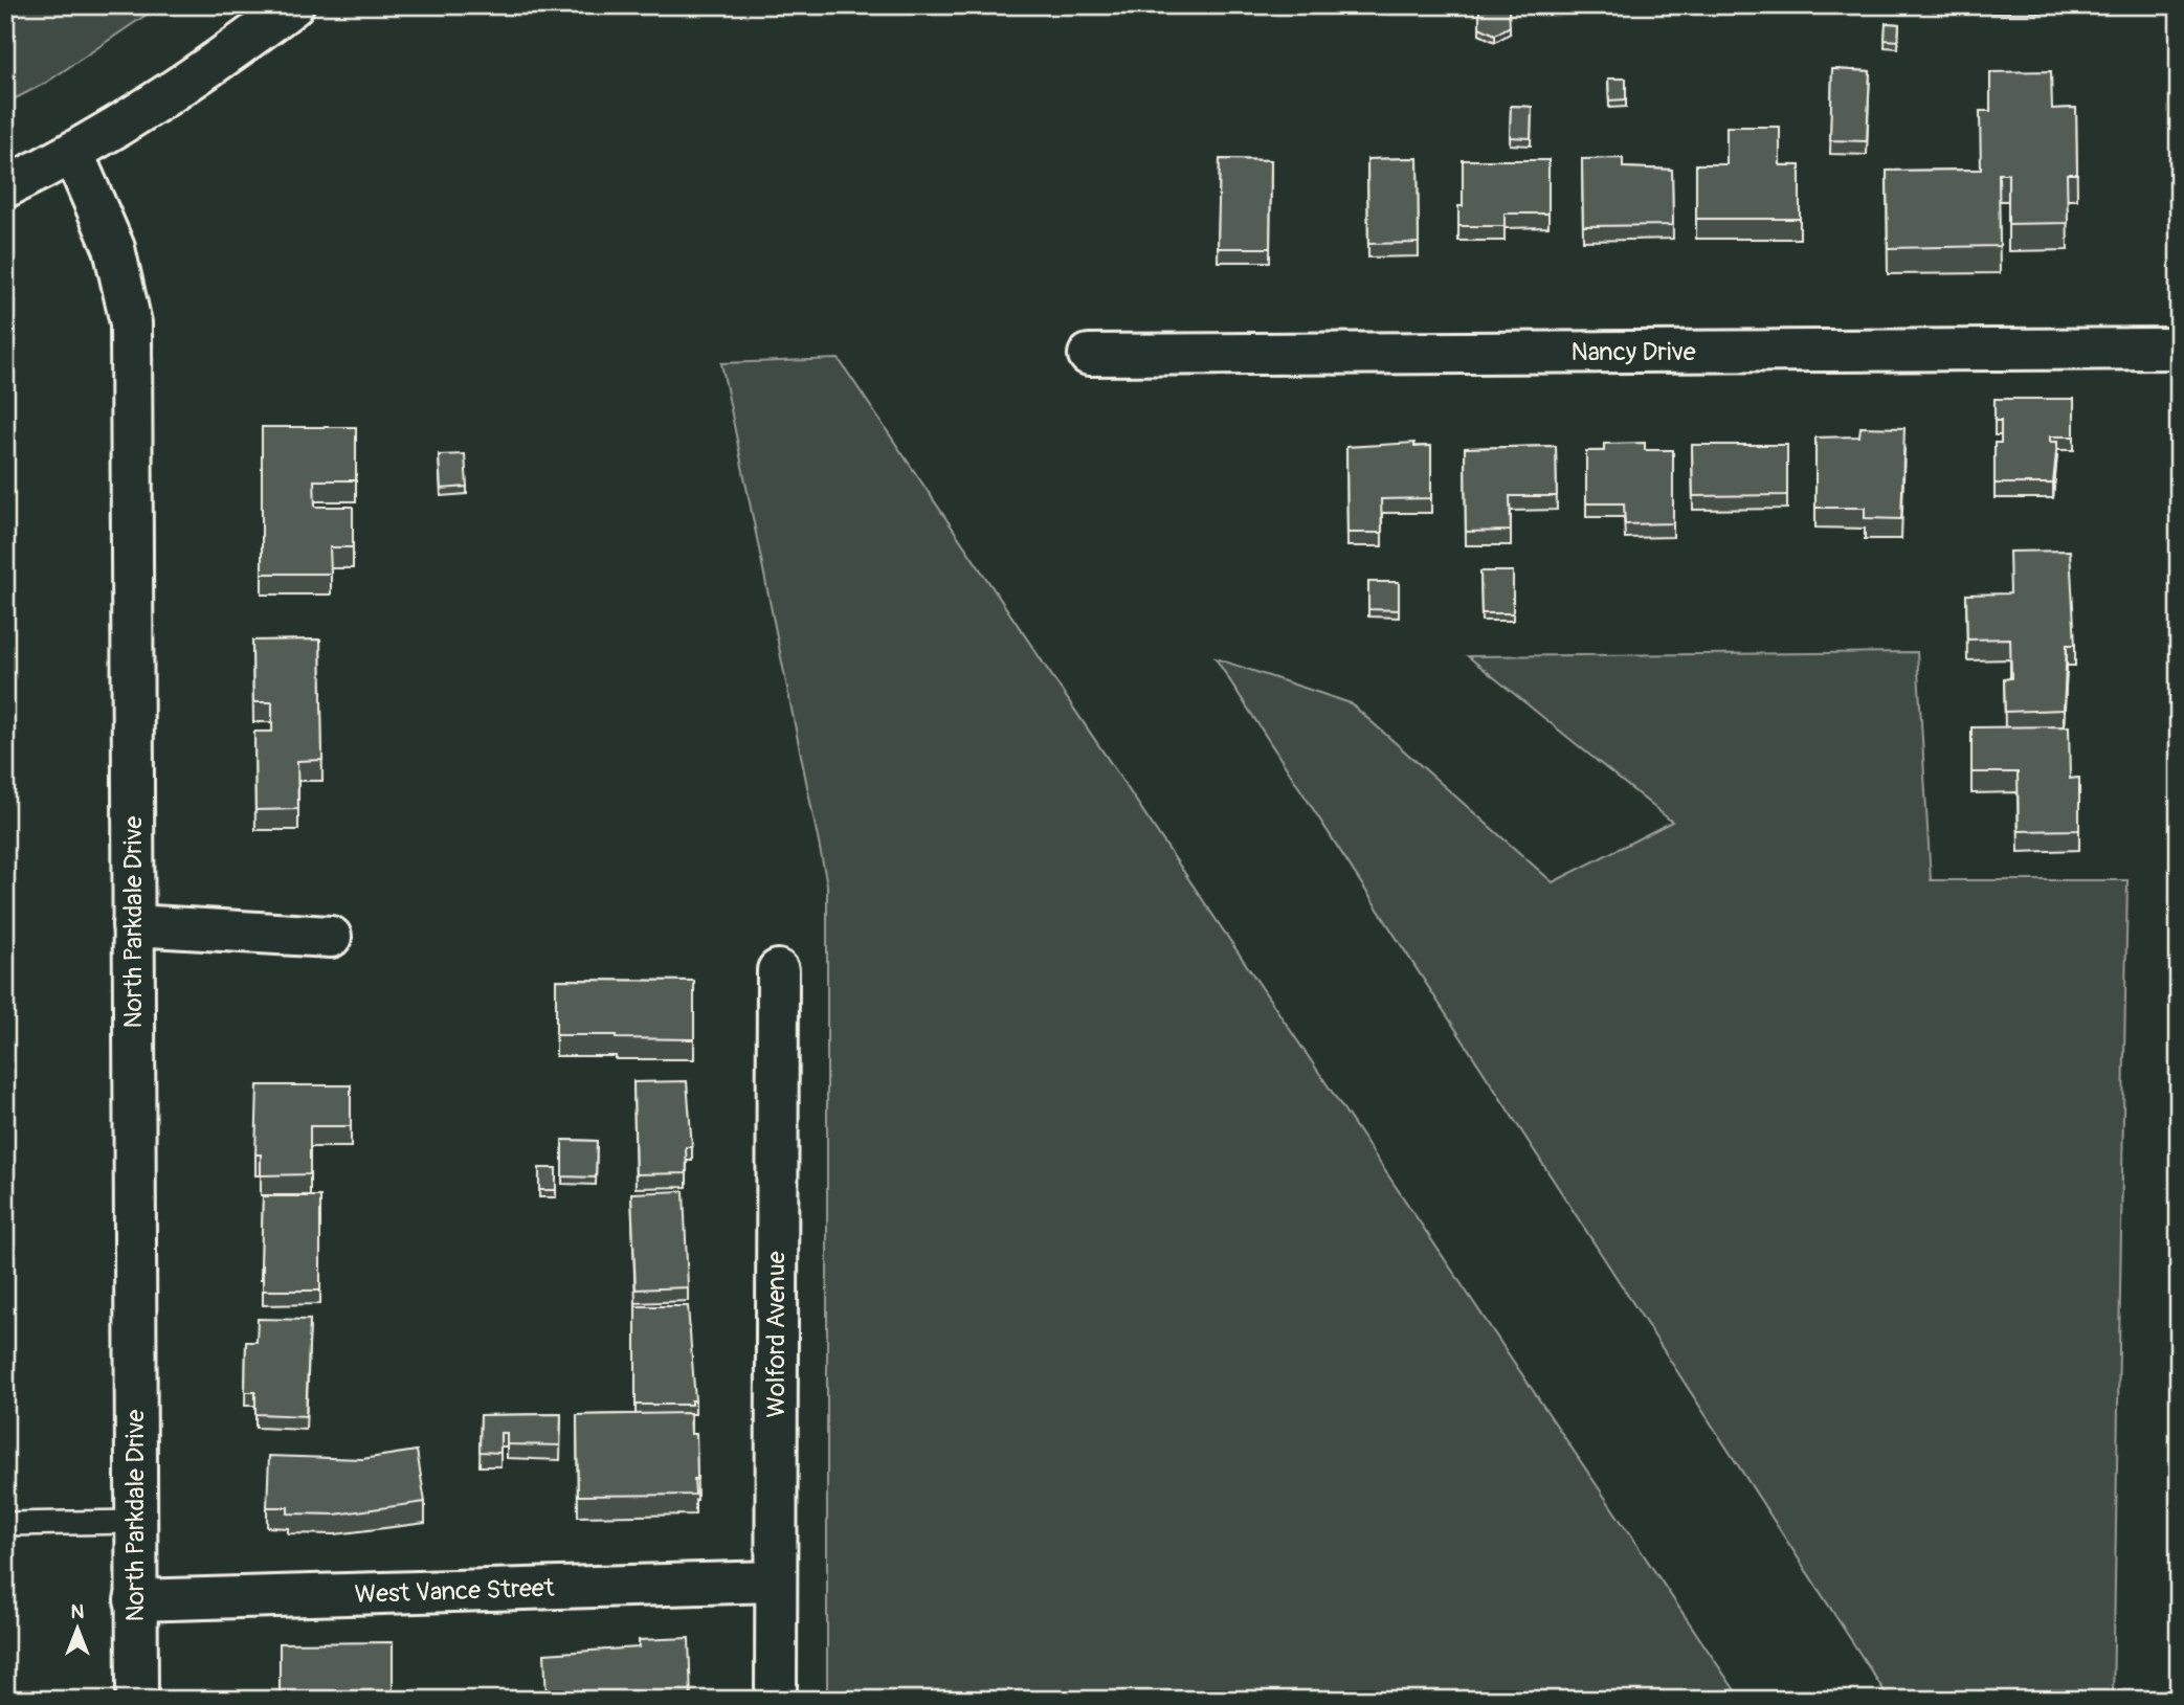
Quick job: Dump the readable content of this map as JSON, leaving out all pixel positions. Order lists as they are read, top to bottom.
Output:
{
  "streets": {
    "street": [
      "Nancy Drive",
      "North Parkdale Drive",
      "Wolford Avenue",
      "West Vance Street"
    ]
  },
  "crossings": [
    ["North Parkdale Drive", "West Vance Street"],
    ["Wolford Avenue", "West Vance Street"]
  ],
  "north": "top"
}
